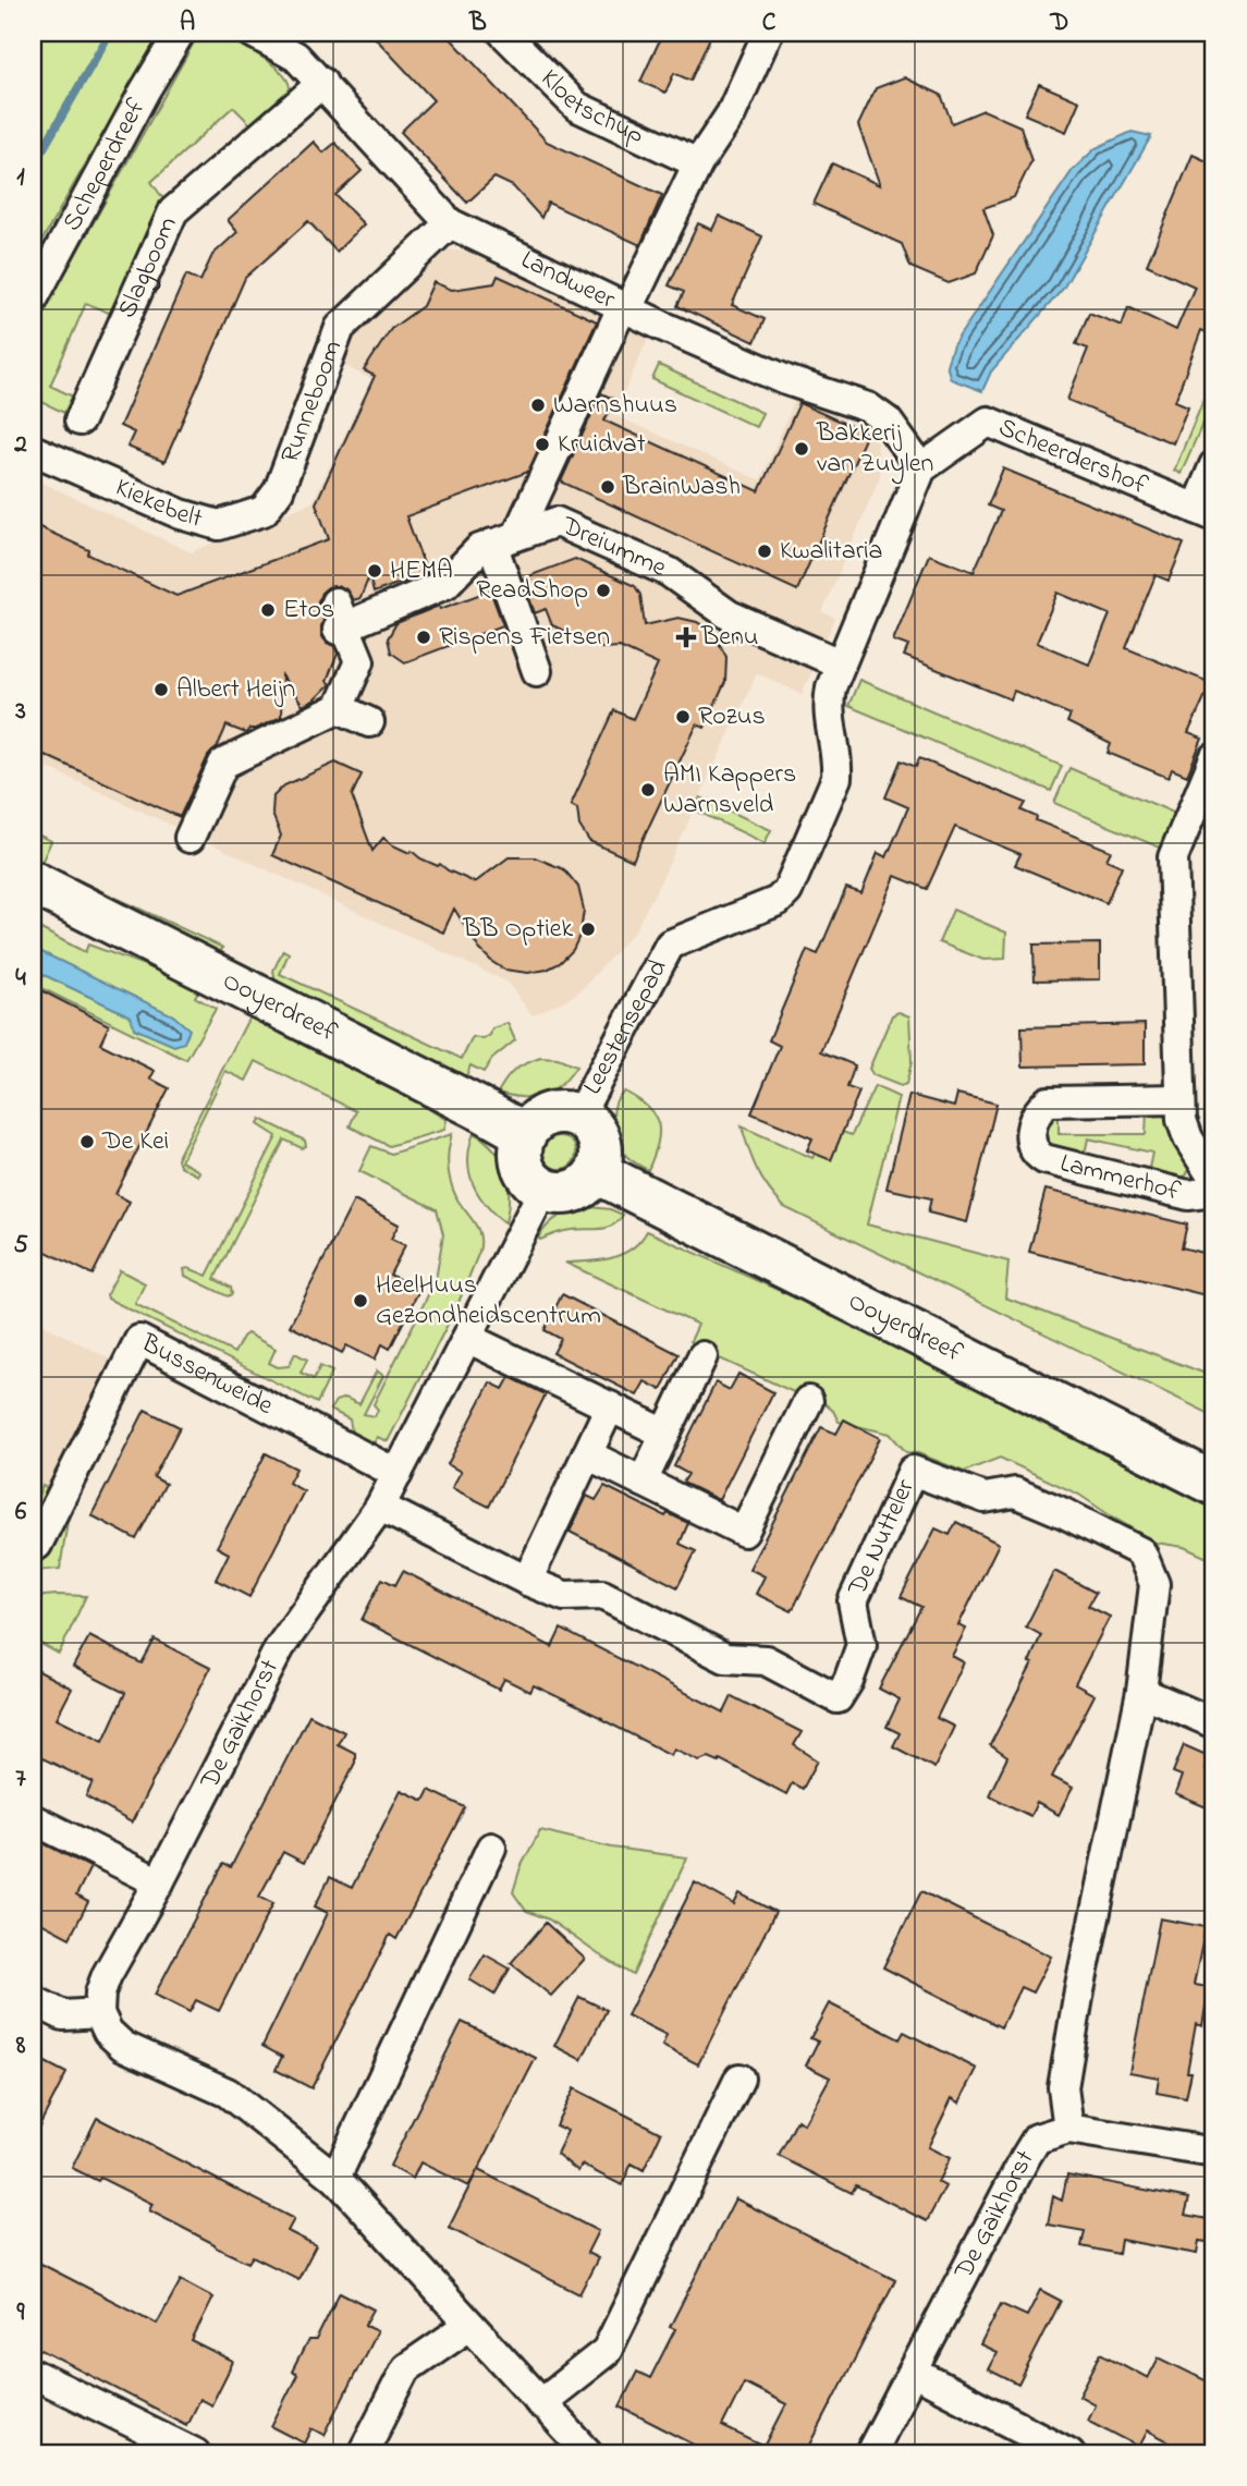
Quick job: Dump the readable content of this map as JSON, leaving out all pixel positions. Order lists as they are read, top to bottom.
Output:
{
  "streets": {
    "street": [
      "Kloetschup",
      "Scheperdreef",
      "Slagboom",
      "Landweer",
      "Runneboom",
      "Scheerdershof",
      "Kiekebelt",
      "Dreiumme",
      "Ooyerdreef",
      "Leestensepad",
      "Lammerhof",
      "Bussenweide",
      "De Nutteler",
      "De Gaikhorst"
    ]
  },
  "crossings": [
    ["Slagboom", "Landweer"],
    ["Landweer", "Runneboom"],
    ["Landweer", "Scheerdershof"],
    ["Runneboom", "Kiekebelt"],
    ["Dreiumme", "Leestensepad"],
    ["Ooyerdreef", "Leestensepad"],
    ["Ooyerdreef", "De Gaikhorst"],
    ["Leestensepad", "De Gaikhorst"],
    ["Bussenweide", "De Gaikhorst"],
    ["De Nutteler", "De Gaikhorst"]
  ],
  "places": {
    "other": [
      "Warnshuus",
      "Kruidvat",
      "Bakkerij van Zuylen",
      "BrainWash",
      "Kwalitaria",
      "HEMA",
      "ReadShop",
      "Etos",
      "Rispens Fietsen",
      "Albert Heijn",
      "Rozus",
      "AMI Kappers Warnsveld",
      "BB Optiek",
      "De Kei",
      "HeelHuus Gezondheidscentrum"
    ],
    "health": ["Benu"]
  },
  "grid": {
    "columns": [
      "A",
      "B",
      "C",
      "D"
    ],
    "rows": [
      "1",
      "2",
      "3",
      "4",
      "5",
      "6",
      "7",
      "8",
      "9"
    ]
  }
}
